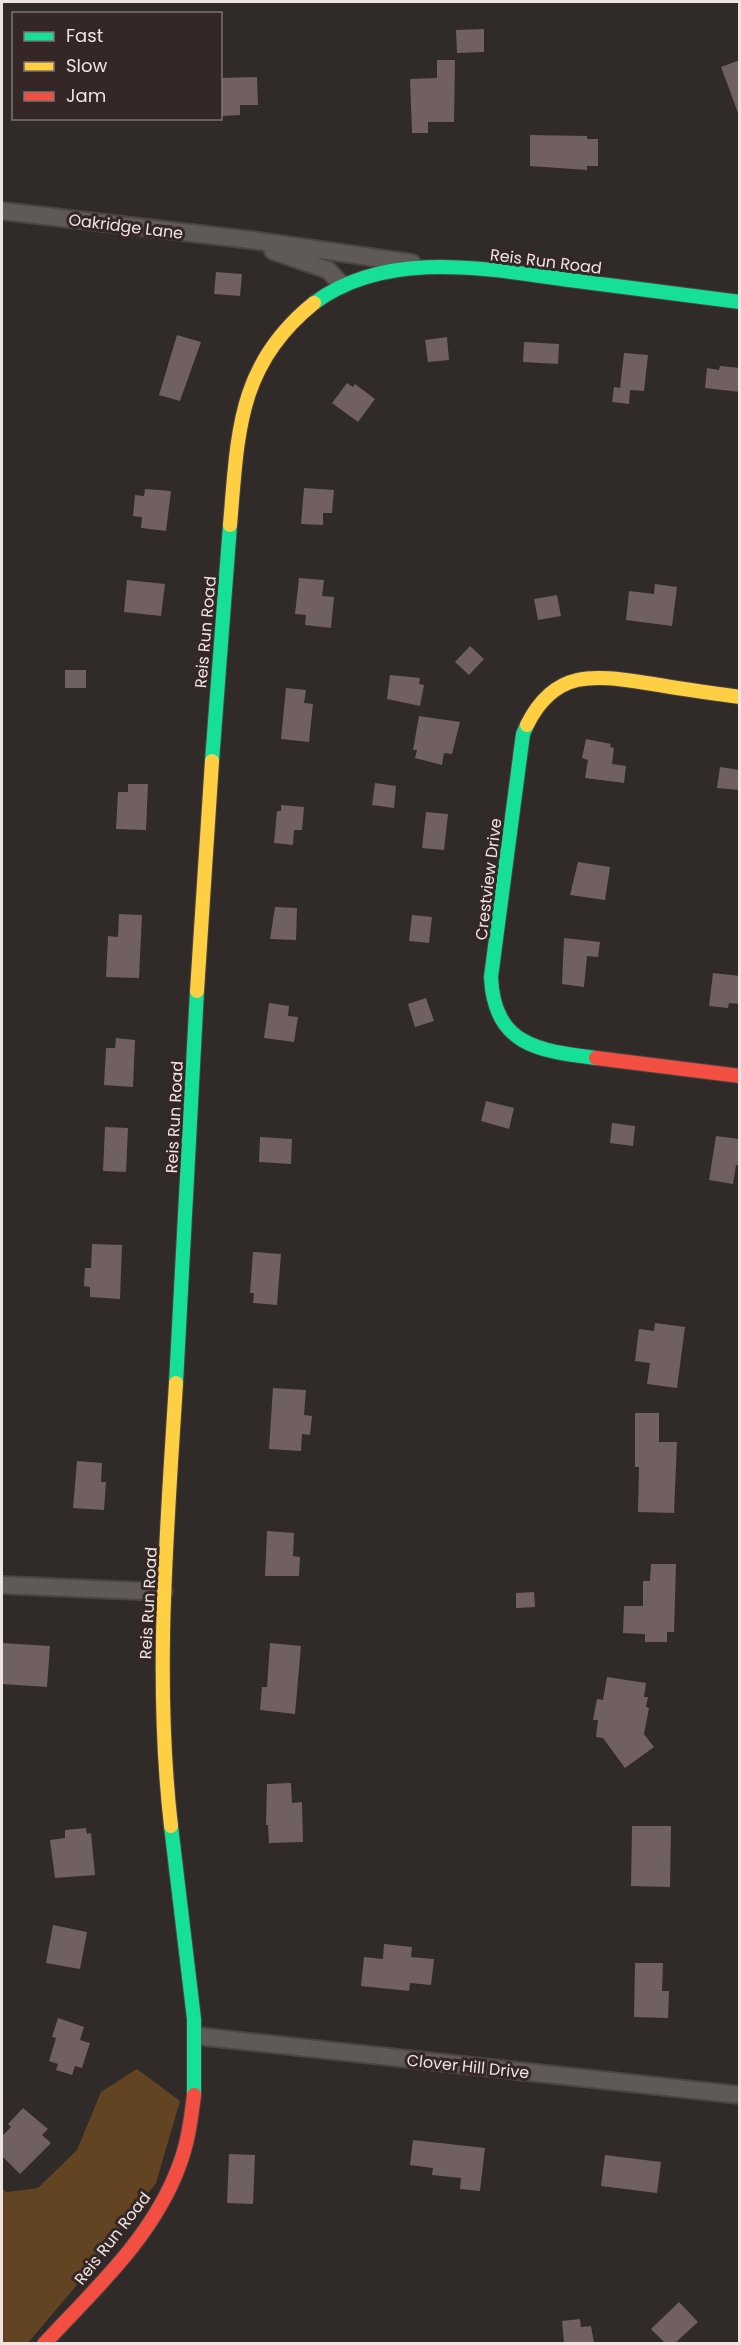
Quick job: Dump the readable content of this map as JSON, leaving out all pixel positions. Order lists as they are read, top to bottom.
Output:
{
  "streets": {
    "main road": ["Reis Run Road", "Crestview Drive"],
    "street": ["Oakridge Lane", "Clover Hill Drive"]
  },
  "crossings": [
    ["Oakridge Lane", "Reis Run Road"],
    ["Reis Run Road", "Clover Hill Drive"]
  ],
  "legend": ["Fast", "Slow", "Jam"]
}
